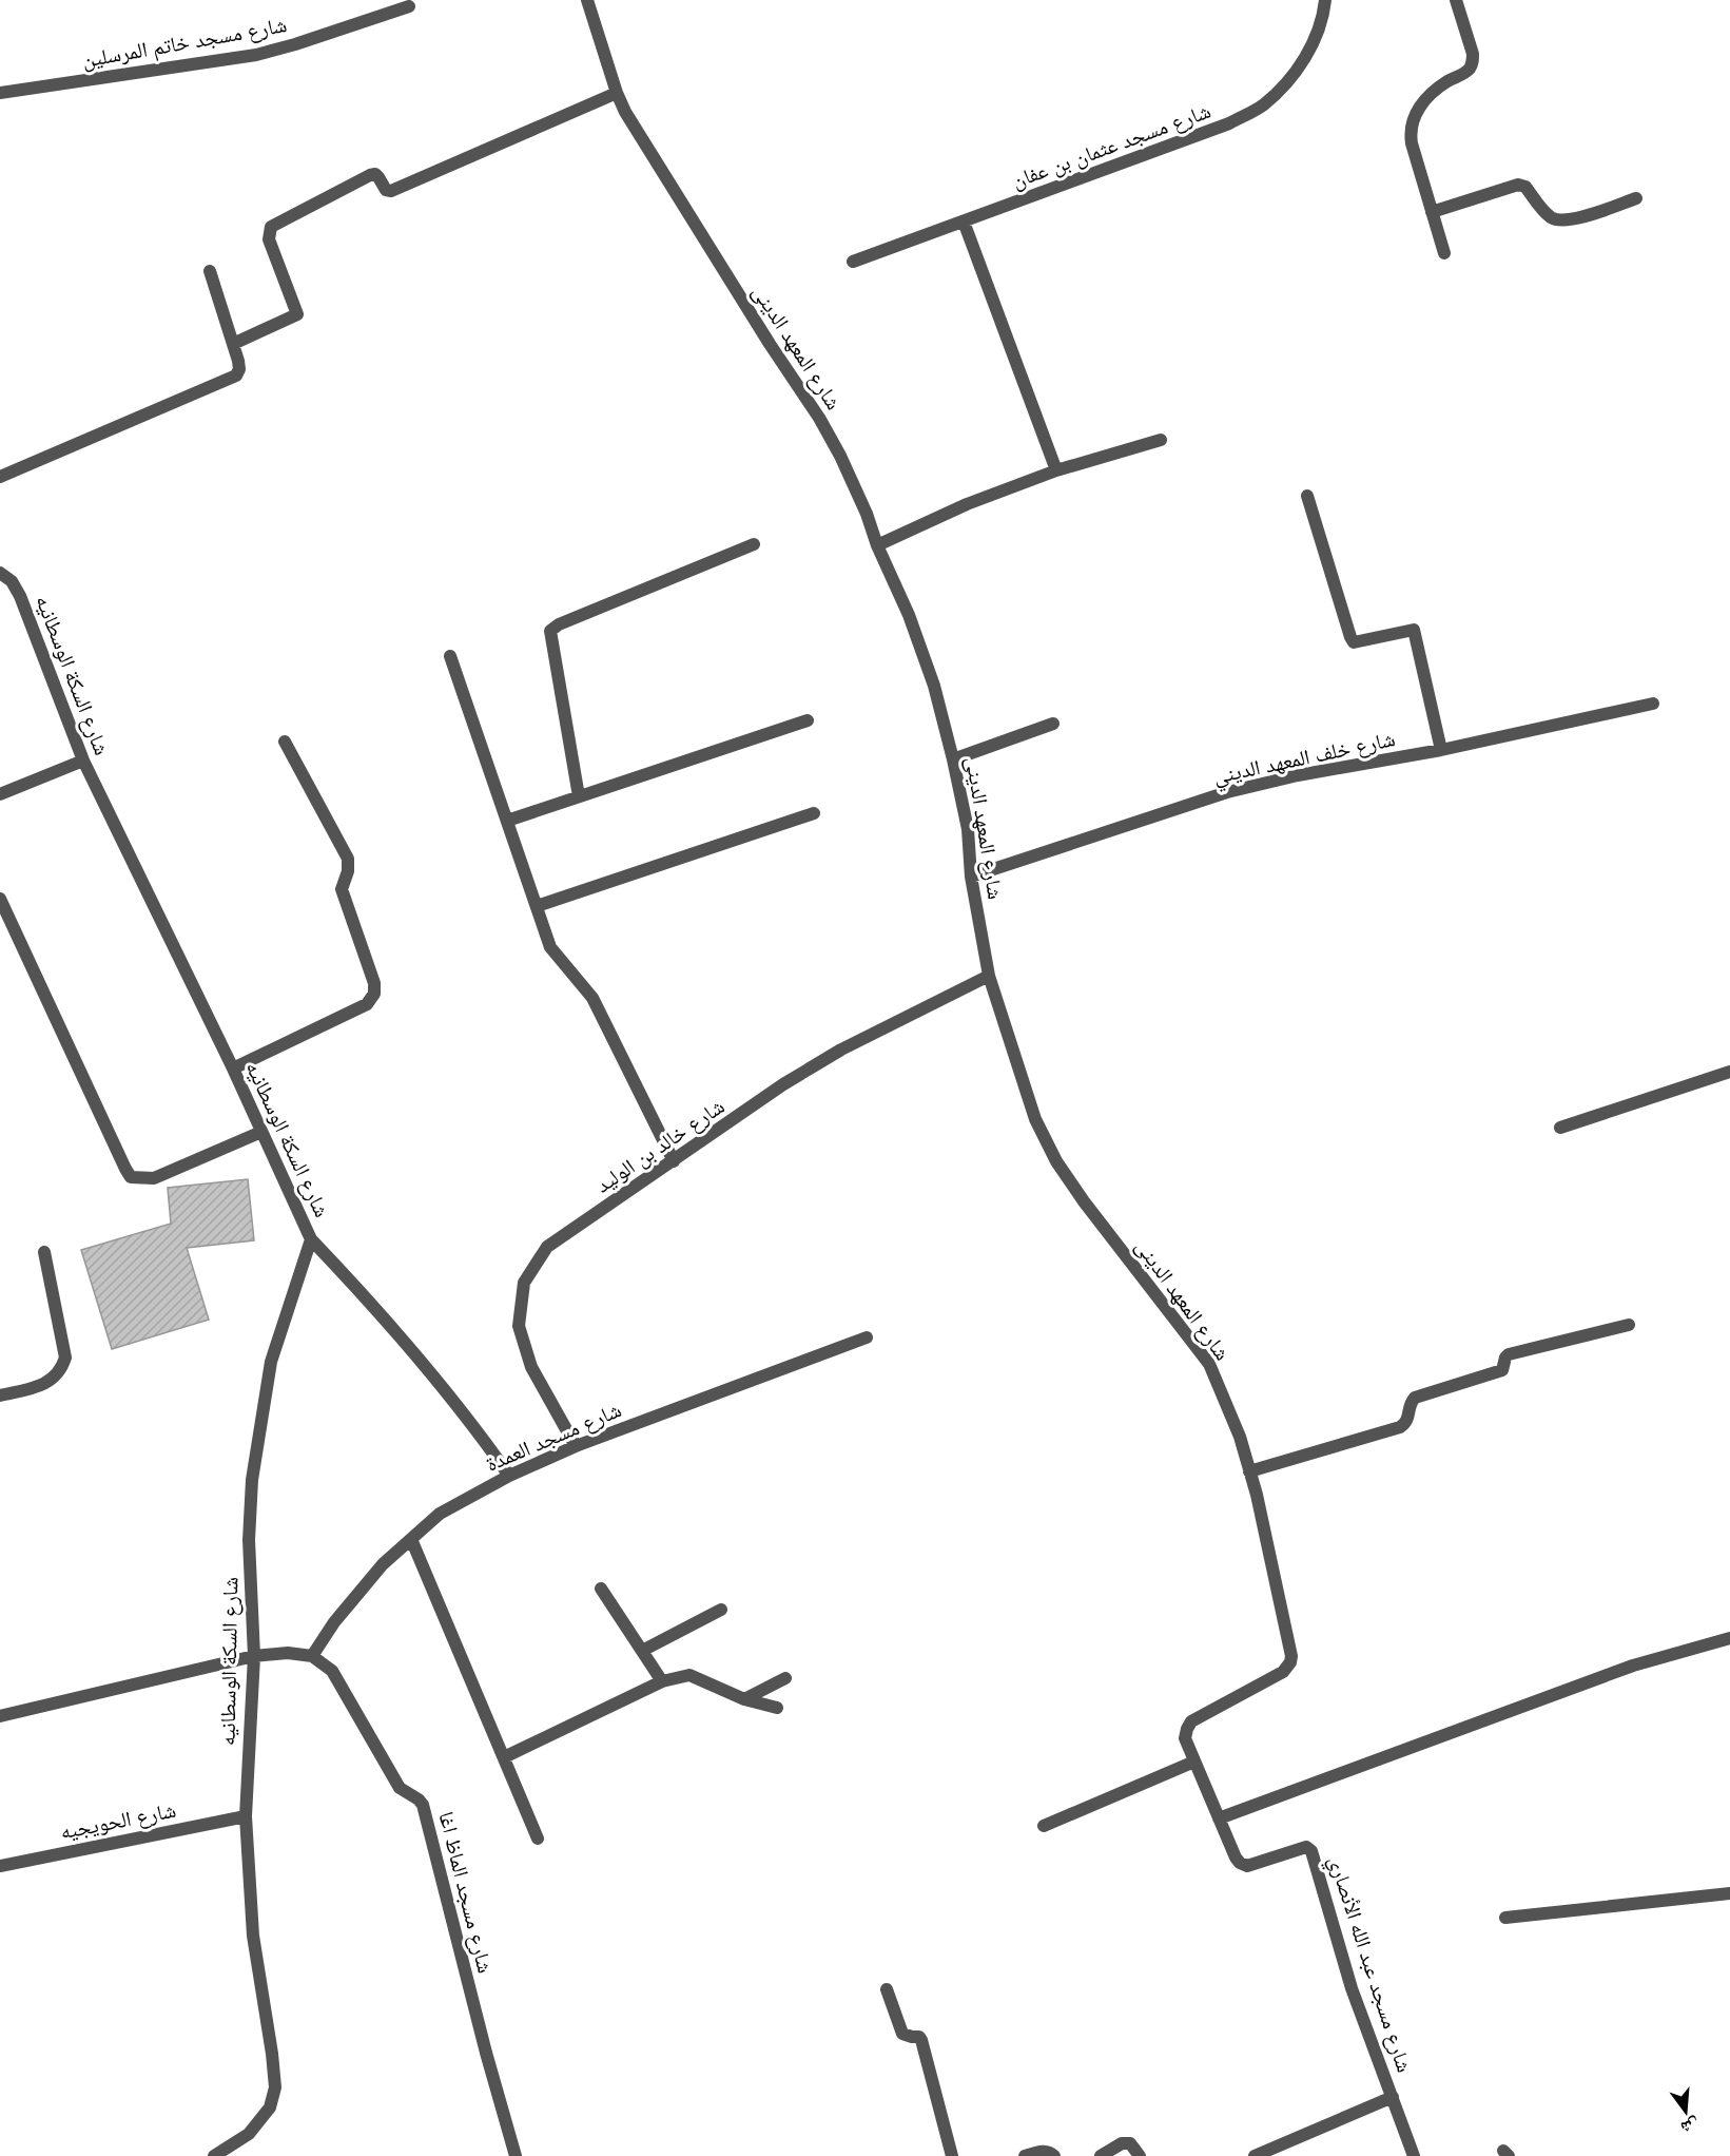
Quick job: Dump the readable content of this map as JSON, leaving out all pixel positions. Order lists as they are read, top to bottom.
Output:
{
  "streets": {
    "street": [
      "شارع مسجد خاتم المرسلين",
      "شارع مسجد عثمان بن عفان",
      "شارع المعهد الدينى",
      "شارع السكة الوسطانيه",
      "شارع خلف المعهد الديني",
      "شارع خالد بن الوليد",
      "شارع مسجد العمدة",
      "شارع الحويجيه",
      "شارع مسجد الماظ اغا",
      "شارع مسجد عبد الله الأنصاري"
    ]
  },
  "crossings": [
    ["شارع المعهد الدينى", "شارع خلف المعهد الديني"],
    ["شارع المعهد الدينى", "شارع خالد بن الوليد"],
    ["شارع المعهد الدينى", "شارع مسجد عبد الله الأنصاري"],
    ["شارع السكة الوسطانيه", "شارع الحويجيه"],
    ["شارع خالد بن الوليد", "شارع مسجد العمدة"],
    ["شارع مسجد العمدة", "شارع مسجد الماظ اغا"]
  ],
  "north": "bottom"
}
